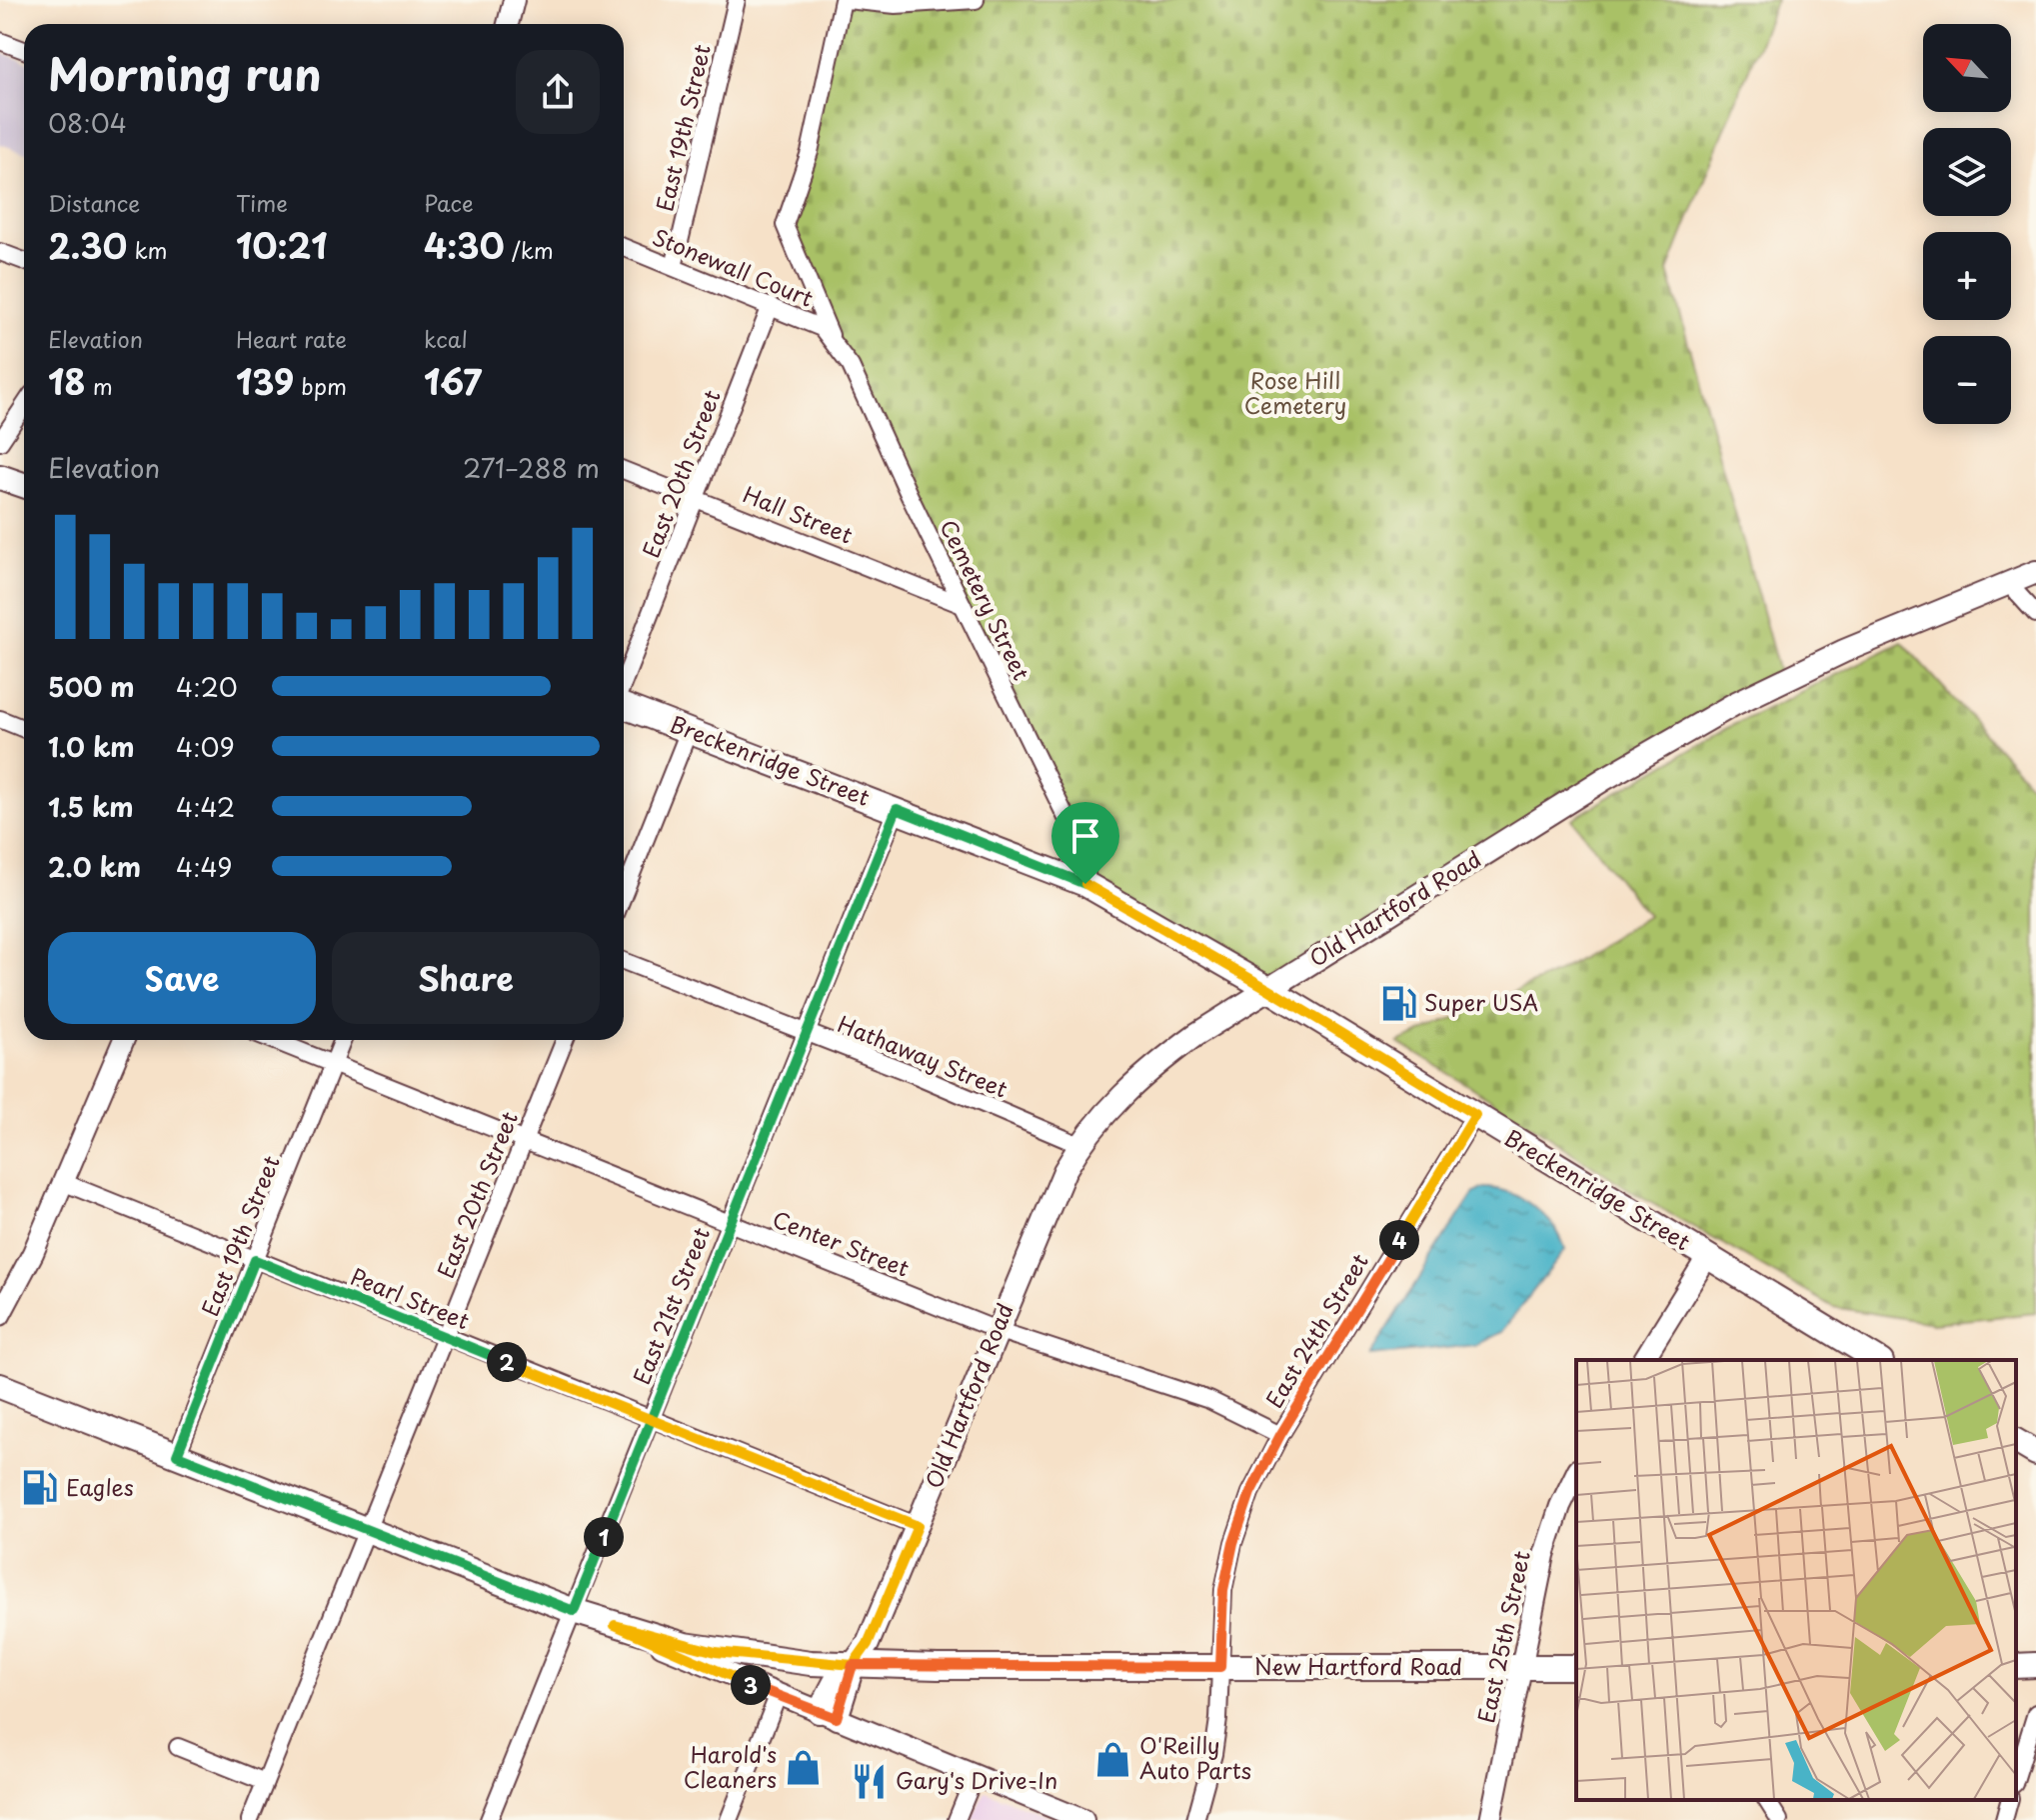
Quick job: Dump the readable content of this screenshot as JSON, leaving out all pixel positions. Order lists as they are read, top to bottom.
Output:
{
  "streets": {
    "main road": ["Breckenridge Street", "Old Hartford Road", "New Hartford Road"],
    "street": [
      "East 19th Street",
      "Stonewall Court",
      "East 20th Street",
      "Hall Street",
      "Cemetery Street",
      "Hathaway Street",
      "Center Street",
      "Pearl Street",
      "East 21st Street",
      "East 24th Street",
      "East 25th Street"
    ]
  },
  "crossings": [
    ["East 19th Street", "Stonewall Court"],
    ["East 19th Street", "Center Street"],
    ["East 19th Street", "Pearl Street"],
    ["East 19th Street", "New Hartford Road"],
    ["Stonewall Court", "East 20th Street"],
    ["Stonewall Court", "Cemetery Street"],
    ["East 20th Street", "Hall Street"],
    ["East 20th Street", "Center Street"],
    ["East 20th Street", "Pearl Street"],
    ["East 20th Street", "New Hartford Road"],
    ["Hall Street", "Cemetery Street"],
    ["Cemetery Street", "Breckenridge Street"],
    ["Breckenridge Street", "Old Hartford Road"],
    ["Breckenridge Street", "East 21st Street"],
    ["Breckenridge Street", "East 24th Street"],
    ["Old Hartford Road", "Hathaway Street"],
    ["Old Hartford Road", "Center Street"],
    ["Old Hartford Road", "Pearl Street"],
    ["Old Hartford Road", "New Hartford Road"],
    ["Hathaway Street", "East 21st Street"],
    ["Center Street", "East 21st Street"],
    ["Center Street", "East 24th Street"],
    ["Pearl Street", "East 21st Street"],
    ["East 21st Street", "New Hartford Road"],
    ["East 24th Street", "New Hartford Road"],
    ["East 25th Street", "New Hartford Road"]
  ],
  "parks": ["Rose Hill Cemetery"],
  "places": {
    "fuel station": ["Super USA", "Eagles"],
    "shop": ["O'Reilly Auto Parts", "Harold's Cleaners"],
    "restaurant": ["Gary's Drive-In"]
  },
  "north": "top left",
  "page": {
    "map_buttons": ["+", "−"],
    "heading": ["Morning run", "08:04"],
    "stats": [
      ["Distance", "2.30 km"],
      ["Time", "10:21"],
      ["Pace", "4:30 /km"],
      ["Elevation", "18 m"],
      ["Heart rate", "139 bpm"],
      ["kcal", "167"]
    ],
    "chart": ["Elevation", "271–288 m"],
    "list": [
      {
        "name": "500 m",
        "note": "4:20"
      },
      {
        "name": "1.0 km",
        "note": "4:09"
      },
      {
        "name": "1.5 km",
        "note": "4:42"
      },
      {
        "name": "2.0 km",
        "note": "4:49"
      }
    ],
    "buttons": ["Save", "Share"],
    "pins": [
      "4",
      "2",
      "1",
      "3"
    ]
  }
}
